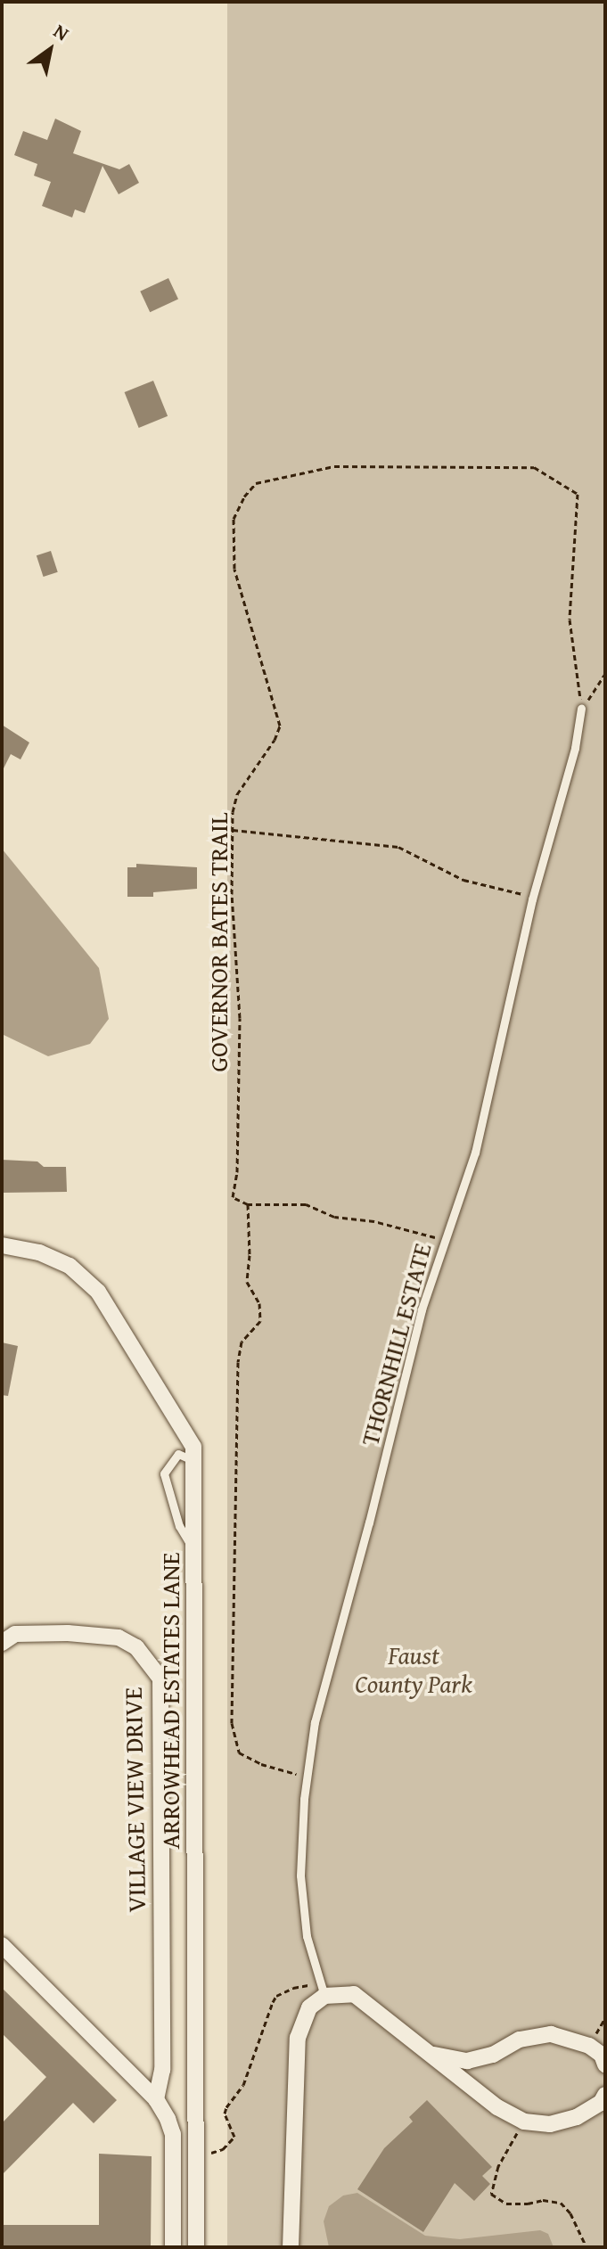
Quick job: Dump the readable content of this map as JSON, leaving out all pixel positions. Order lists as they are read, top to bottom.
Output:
{
  "streets": {
    "street": ["ARROWHEAD ESTATES LANE", "VILLAGE VIEW DRIVE"],
    "lane": ["THORNHILL ESTATE"],
    "path": ["GOVERNOR BATES TRAIL"]
  },
  "crossings": [
    ["GOVERNOR BATES TRAIL", "THORNHILL ESTATE"]
  ],
  "parks": ["Faust County Park"],
  "north": "top right"
}
